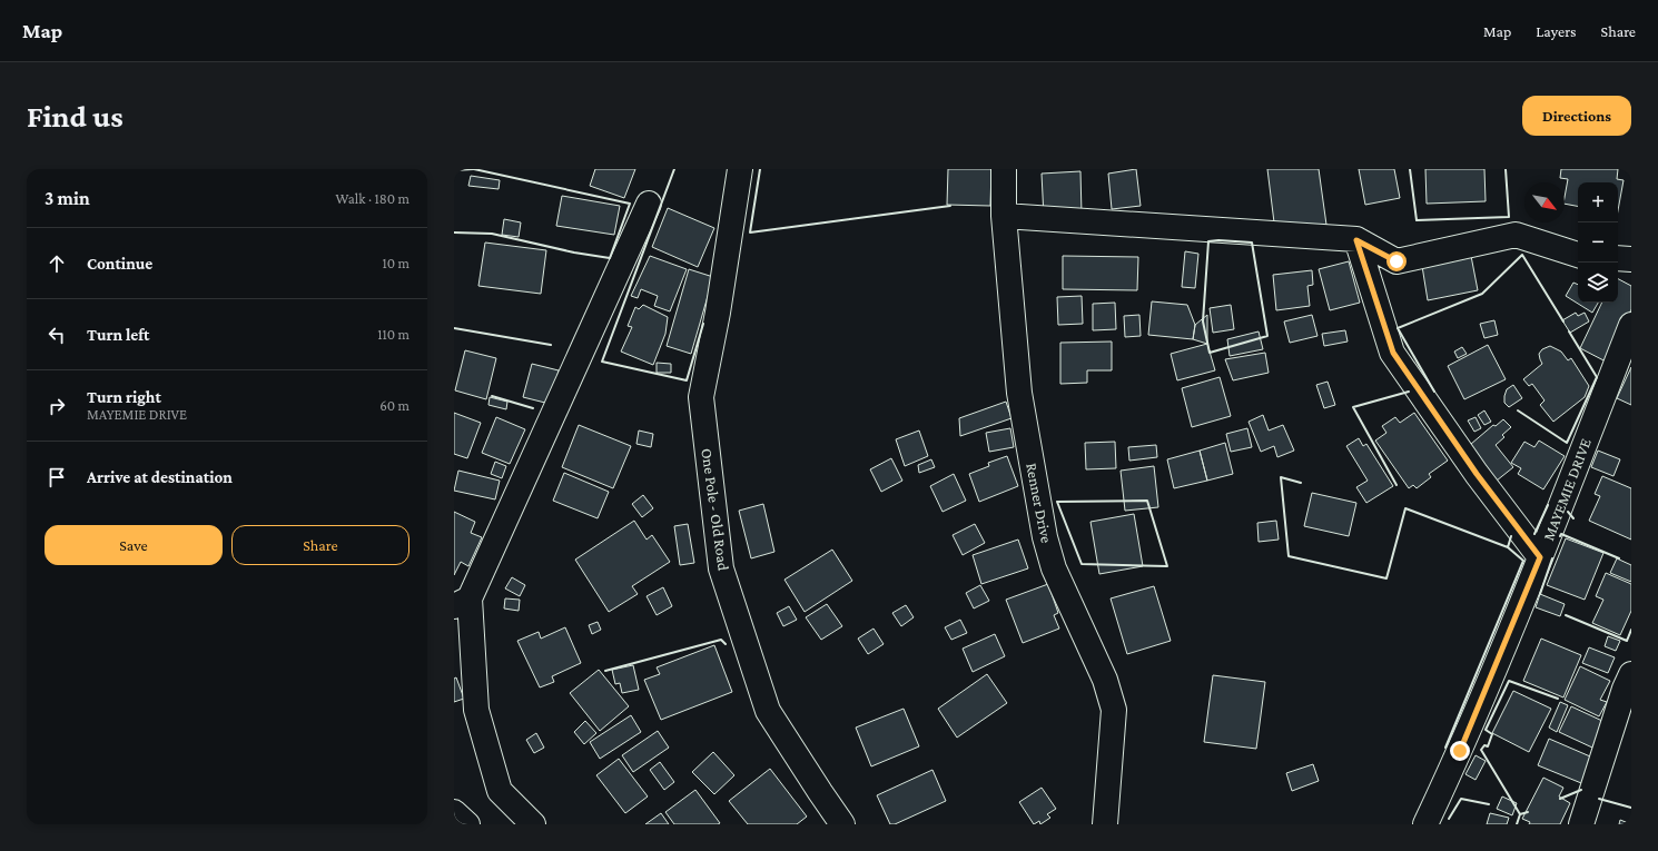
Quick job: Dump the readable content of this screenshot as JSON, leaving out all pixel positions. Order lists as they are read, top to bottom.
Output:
{
  "streets": {
    "main road": ["MAYEMIE DRIVE", "Renner Drive", "One Pole - Old Road"]
  },
  "north": "bottom right",
  "page": {
    "header": "Map",
    "nav": ["Map", "Layers", "Share"],
    "buttons": [
      "Directions",
      ["Save", "Share"]
    ],
    "title": "Find us",
    "heading": ["3 min", "Walk · 180 m"],
    "map_buttons": ["+", "−"],
    "list": [
      ["Continue", "10 m"],
      ["Turn left", "110 m"],
      ["Turn right", "MAYEMIE DRIVE", "60 m"],
      "Arrive at destination"
    ]
  }
}
